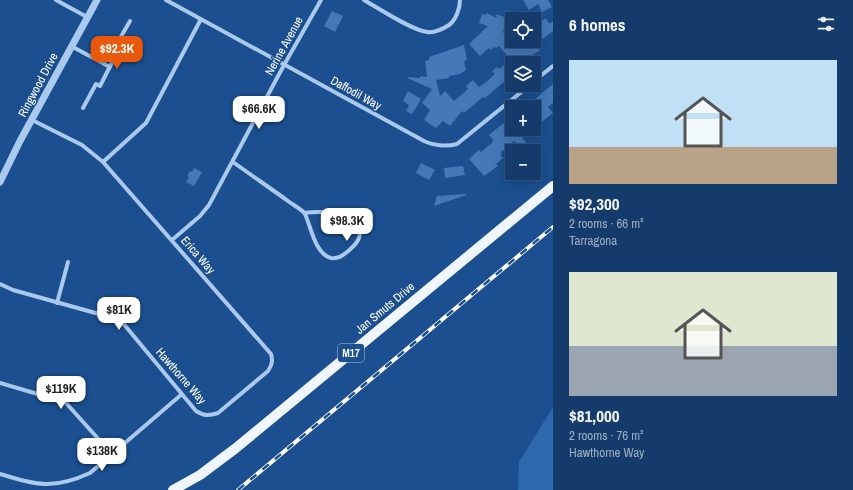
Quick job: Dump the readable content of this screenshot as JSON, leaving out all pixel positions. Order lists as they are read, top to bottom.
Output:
{
  "streets": {
    "main road": ["Jan Smuts Drive", "M17"],
    "street": [
      "Nerine Avenue",
      "Ringwood Drive",
      "Daffodil Way",
      "Erica Way",
      "Hawthorne Way"
    ]
  },
  "crossings": [
    ["Nerine Avenue", "Daffodil Way"],
    ["Nerine Avenue", "Erica Way"],
    ["Ringwood Drive", "Erica Way"],
    ["Erica Way", "Hawthorne Way"]
  ],
  "page": {
    "heading": "6 homes",
    "map_buttons": ["+", "−"],
    "price": [
      "$92.3K",
      "$66.6K",
      "$98.3K",
      "$81K",
      "$119K",
      "$138K"
    ],
    "list": [
      {
        "name": "$92,300",
        "note": "2 rooms · 66 m² · Tarragona"
      },
      {
        "name": "$81,000",
        "note": "2 rooms · 76 m² · Hawthorne Way"
      }
    ]
  }
}
